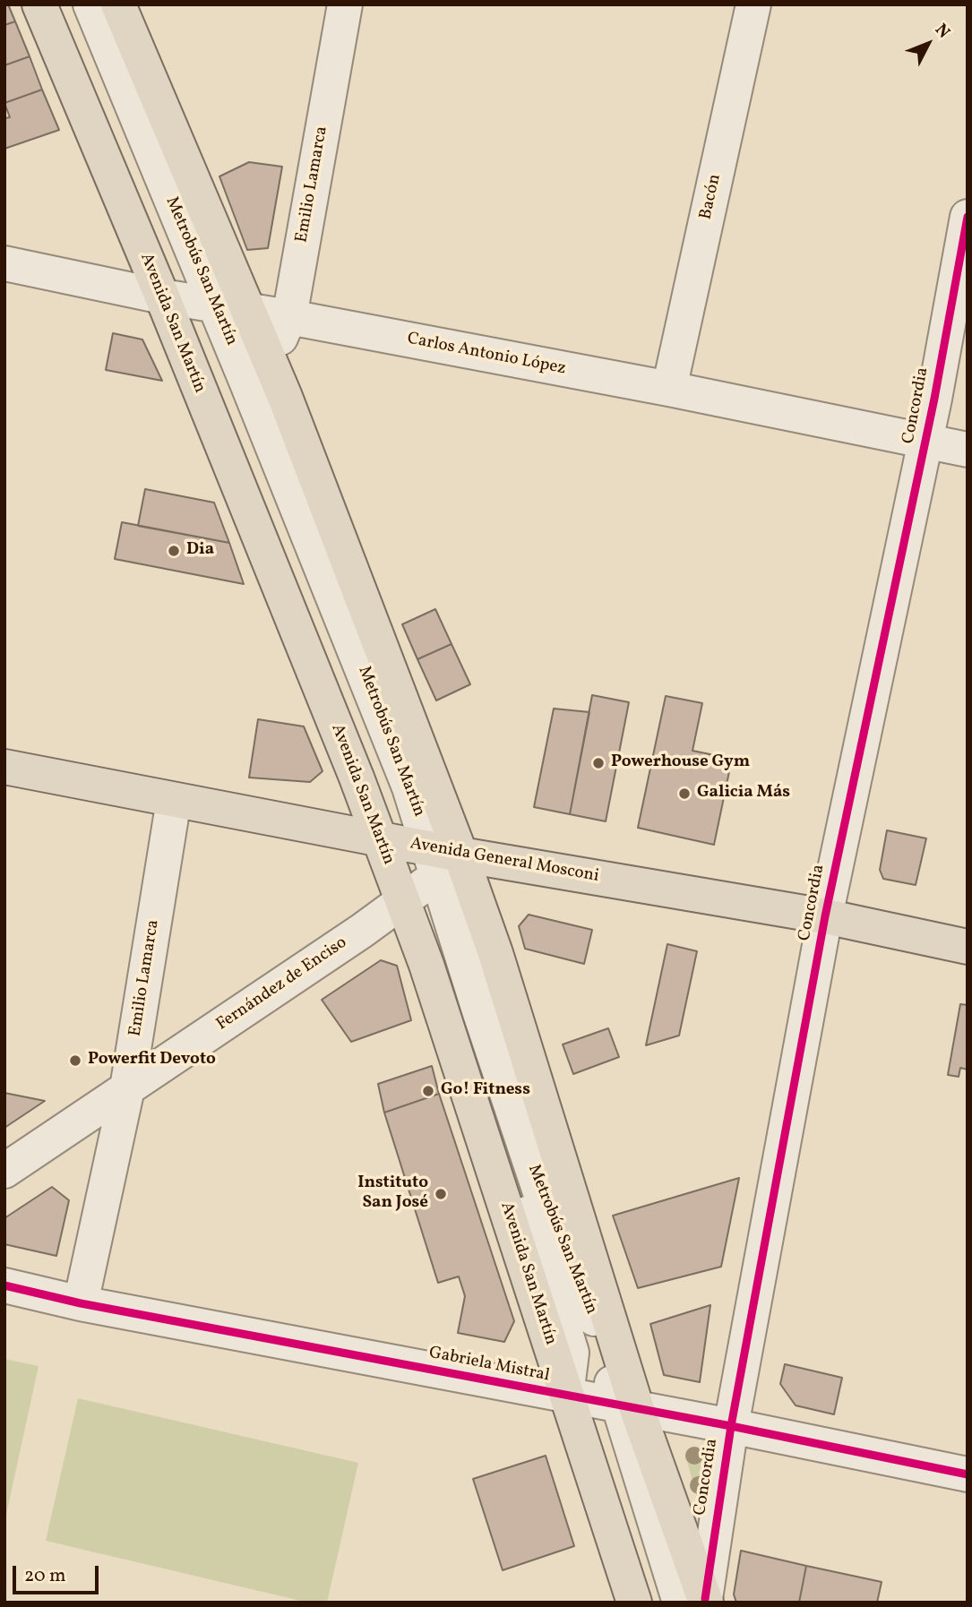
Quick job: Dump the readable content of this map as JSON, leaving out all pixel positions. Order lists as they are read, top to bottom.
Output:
{
  "streets": {
    "main road": ["Avenida San Martín", "Avenida General Mosconi"],
    "street": [
      "Emilio Lamarca",
      "Bacón",
      "Metrobús San Martín",
      "Carlos Antonio López",
      "Concordia",
      "Fernández de Enciso",
      "Gabriela Mistral"
    ]
  },
  "crossings": [
    ["Emilio Lamarca", "Avenida San Martín"],
    ["Emilio Lamarca", "Carlos Antonio López"],
    ["Emilio Lamarca", "Avenida General Mosconi"],
    ["Emilio Lamarca", "Fernández de Enciso"],
    ["Emilio Lamarca", "Gabriela Mistral"],
    ["Bacón", "Carlos Antonio López"],
    ["Metrobús San Martín", "Avenida San Martín"],
    ["Metrobús San Martín", "Carlos Antonio López"],
    ["Metrobús San Martín", "Avenida General Mosconi"],
    ["Metrobús San Martín", "Fernández de Enciso"],
    ["Metrobús San Martín", "Gabriela Mistral"],
    ["Avenida San Martín", "Carlos Antonio López"],
    ["Avenida San Martín", "Concordia"],
    ["Avenida San Martín", "Avenida General Mosconi"],
    ["Avenida San Martín", "Fernández de Enciso"],
    ["Avenida San Martín", "Gabriela Mistral"],
    ["Carlos Antonio López", "Concordia"],
    ["Concordia", "Avenida General Mosconi"],
    ["Concordia", "Gabriela Mistral"],
    ["Avenida General Mosconi", "Fernández de Enciso"]
  ],
  "places": [
    "Dia",
    "Powerhouse Gym",
    "Galicia Más",
    "Powerfit Devoto",
    "Go! Fitness",
    "Instituto San José"
  ],
  "scale_bar": "20 m",
  "north": "top right"
}
